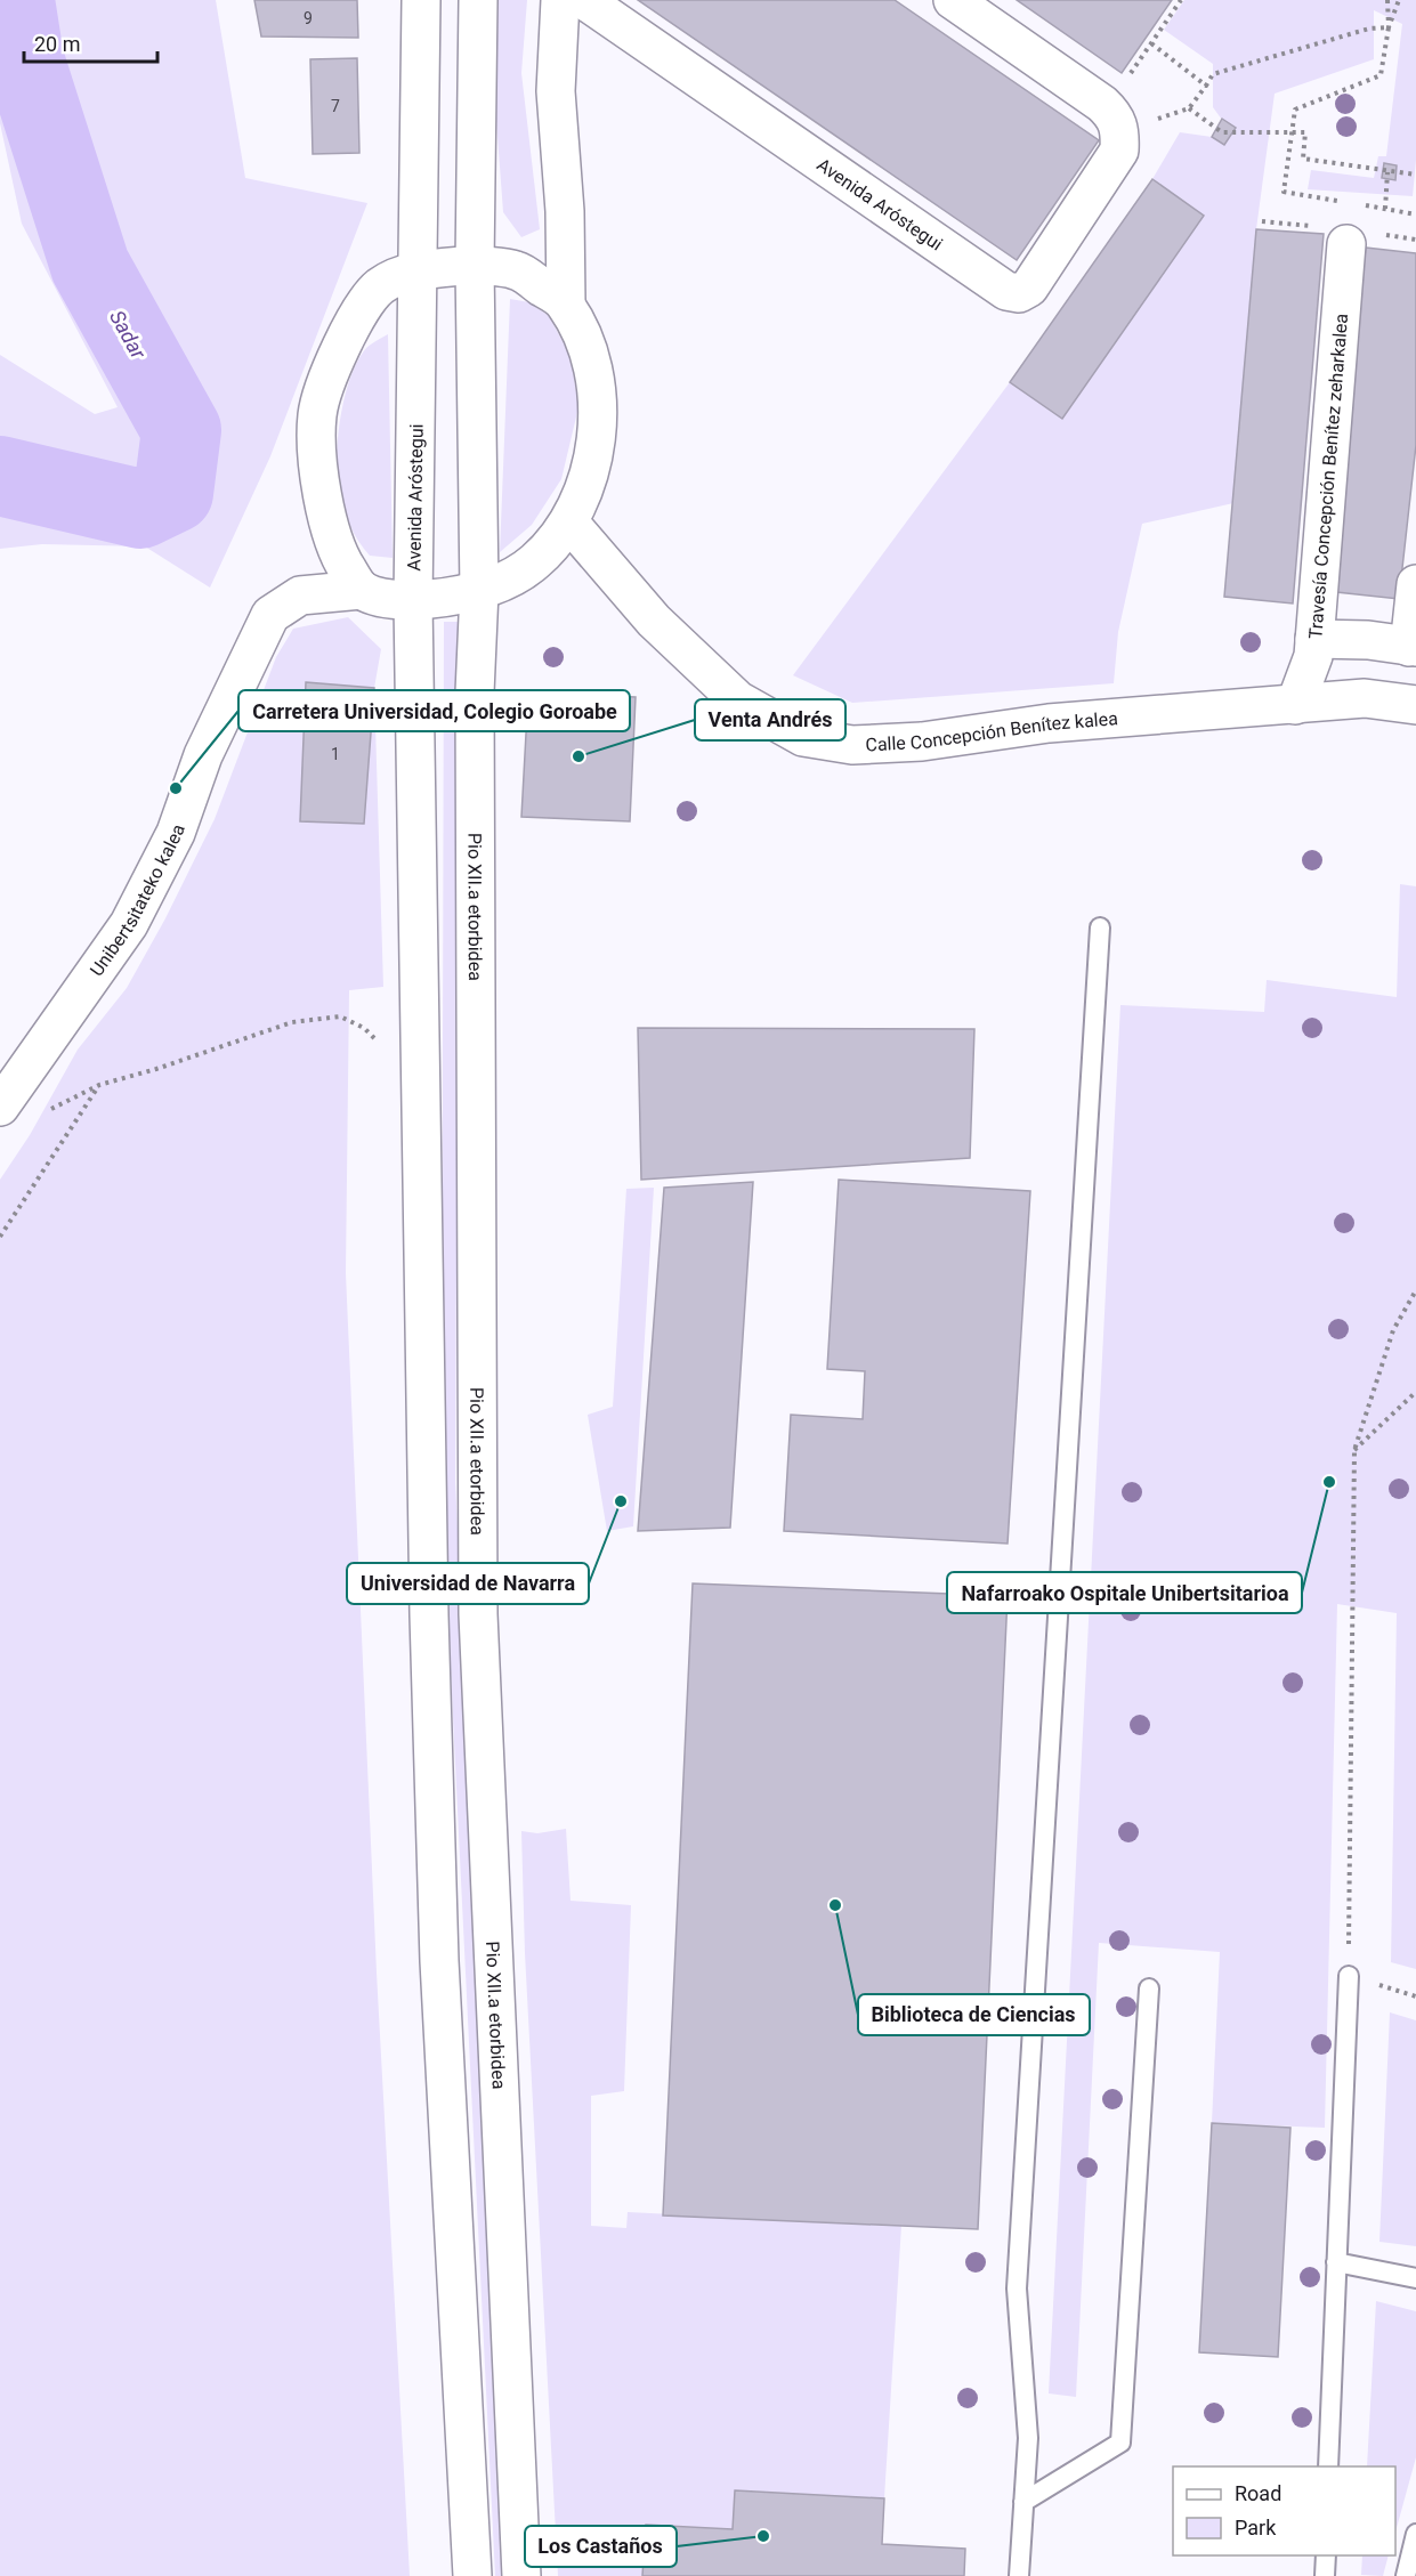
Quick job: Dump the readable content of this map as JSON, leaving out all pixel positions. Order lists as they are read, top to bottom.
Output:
{
  "streets": {
    "main road": [
      "Avenida Aróstegui",
      "Travesía Concepción Benítez zeharkalea",
      "Calle Concepción Benítez kalea",
      "Unibertsitateko kalea",
      "Pio XII.a etorbidea"
    ]
  },
  "crossings": [
    ["Travesía Concepción Benítez zeharkalea", "Calle Concepción Benítez kalea"]
  ],
  "water": ["Sadar"],
  "places": [
    "Venta Andrés",
    "Carretera Universidad, Colegio Goroabe",
    "Nafarroako Ospitale Unibertsitarioa",
    "Universidad de Navarra",
    "Biblioteca de Ciencias",
    "Los Castaños"
  ],
  "house_numbers": ["9", "7", "1"],
  "legend": ["Road", "Park"],
  "scale_bar": "20 m"
}
